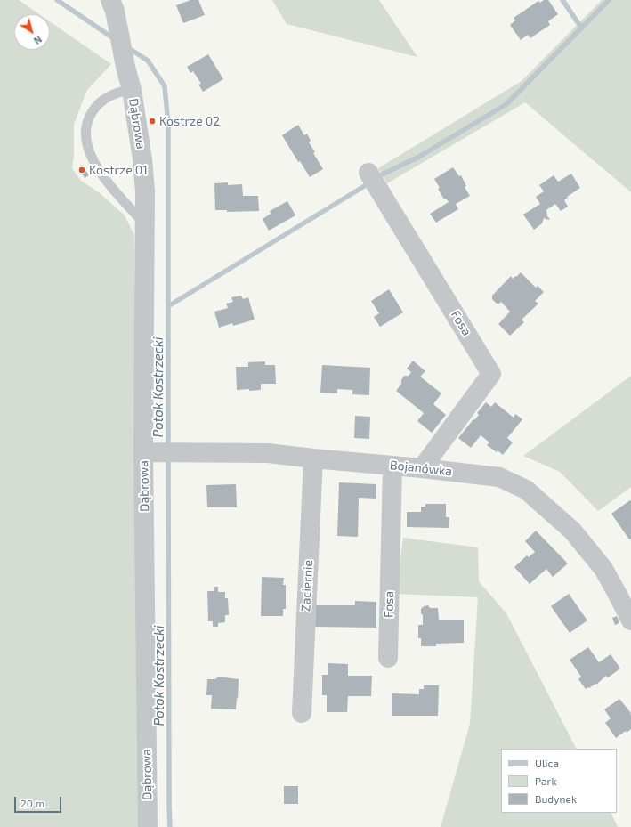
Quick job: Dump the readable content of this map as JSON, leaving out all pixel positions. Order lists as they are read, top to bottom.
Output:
{
  "streets": {
    "street": [
      "Dąbrowa",
      "Fosa",
      "Bojanówka",
      "Zaciernie"
    ]
  },
  "crossings": [
    ["Dąbrowa", "Bojanówka"],
    ["Fosa", "Bojanówka"],
    ["Bojanówka", "Zaciernie"]
  ],
  "water": ["Potok Kostrzecki"],
  "places": ["Kostrze 02", "Kostrze 01"],
  "legend": ["Ulica", "Park", "Budynek"],
  "scale_bar": "20 m",
  "north": "bottom right"
}
